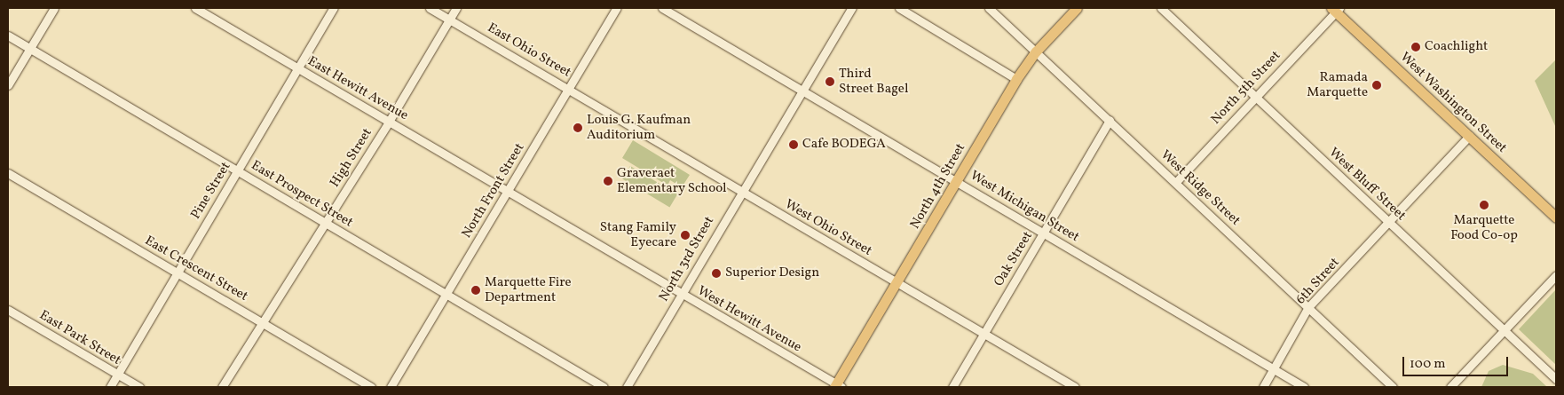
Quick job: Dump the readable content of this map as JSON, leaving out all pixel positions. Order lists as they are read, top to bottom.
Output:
{
  "streets": {
    "main road": ["West Washington Street", "North 4th Street"],
    "street": [
      "East Ohio Street",
      "North 5th Street",
      "East Hewitt Avenue",
      "High Street",
      "West Bluff Street",
      "West Ridge Street",
      "Pine Street",
      "North Front Street",
      "East Prospect Street",
      "West Michigan Street",
      "West Ohio Street",
      "North 3rd Street",
      "Oak Street",
      "East Crescent Street",
      "6th Street",
      "West Hewitt Avenue",
      "East Park Street"
    ]
  },
  "crossings": [
    ["East Ohio Street", "High Street"],
    ["East Ohio Street", "North Front Street"],
    ["East Ohio Street", "West Ohio Street"],
    ["North 5th Street", "West Washington Street"],
    ["North 5th Street", "West Bluff Street"],
    ["North 5th Street", "West Ridge Street"],
    ["East Hewitt Avenue", "High Street"],
    ["East Hewitt Avenue", "Pine Street"],
    ["East Hewitt Avenue", "North Front Street"],
    ["East Hewitt Avenue", "West Hewitt Avenue"],
    ["West Washington Street", "6th Street"],
    ["High Street", "East Prospect Street"],
    ["High Street", "East Crescent Street"],
    ["West Bluff Street", "6th Street"],
    ["North 4th Street", "West Ridge Street"],
    ["North 4th Street", "West Michigan Street"],
    ["North 4th Street", "West Ohio Street"],
    ["North 4th Street", "West Hewitt Avenue"],
    ["West Ridge Street", "Oak Street"],
    ["West Ridge Street", "6th Street"],
    ["Pine Street", "East Prospect Street"],
    ["Pine Street", "East Crescent Street"],
    ["Pine Street", "East Park Street"],
    ["North Front Street", "East Prospect Street"],
    ["North Front Street", "West Ohio Street"],
    ["North Front Street", "West Hewitt Avenue"],
    ["West Michigan Street", "North 3rd Street"],
    ["West Michigan Street", "Oak Street"],
    ["West Michigan Street", "6th Street"],
    ["West Ohio Street", "North 3rd Street"],
    ["West Ohio Street", "Oak Street"],
    ["North 3rd Street", "West Hewitt Avenue"]
  ],
  "places": [
    "Coachlight",
    "Third Street Bagel",
    "Ramada Marquette",
    "Louis G. Kaufman Auditorium",
    "Cafe BODEGA",
    "Graveraet Elementary School",
    "Marquette Food Co-op",
    "Stang Family Eyecare",
    "Superior Design",
    "Marquette Fire Department"
  ],
  "scale_bar": "100 m"
}
